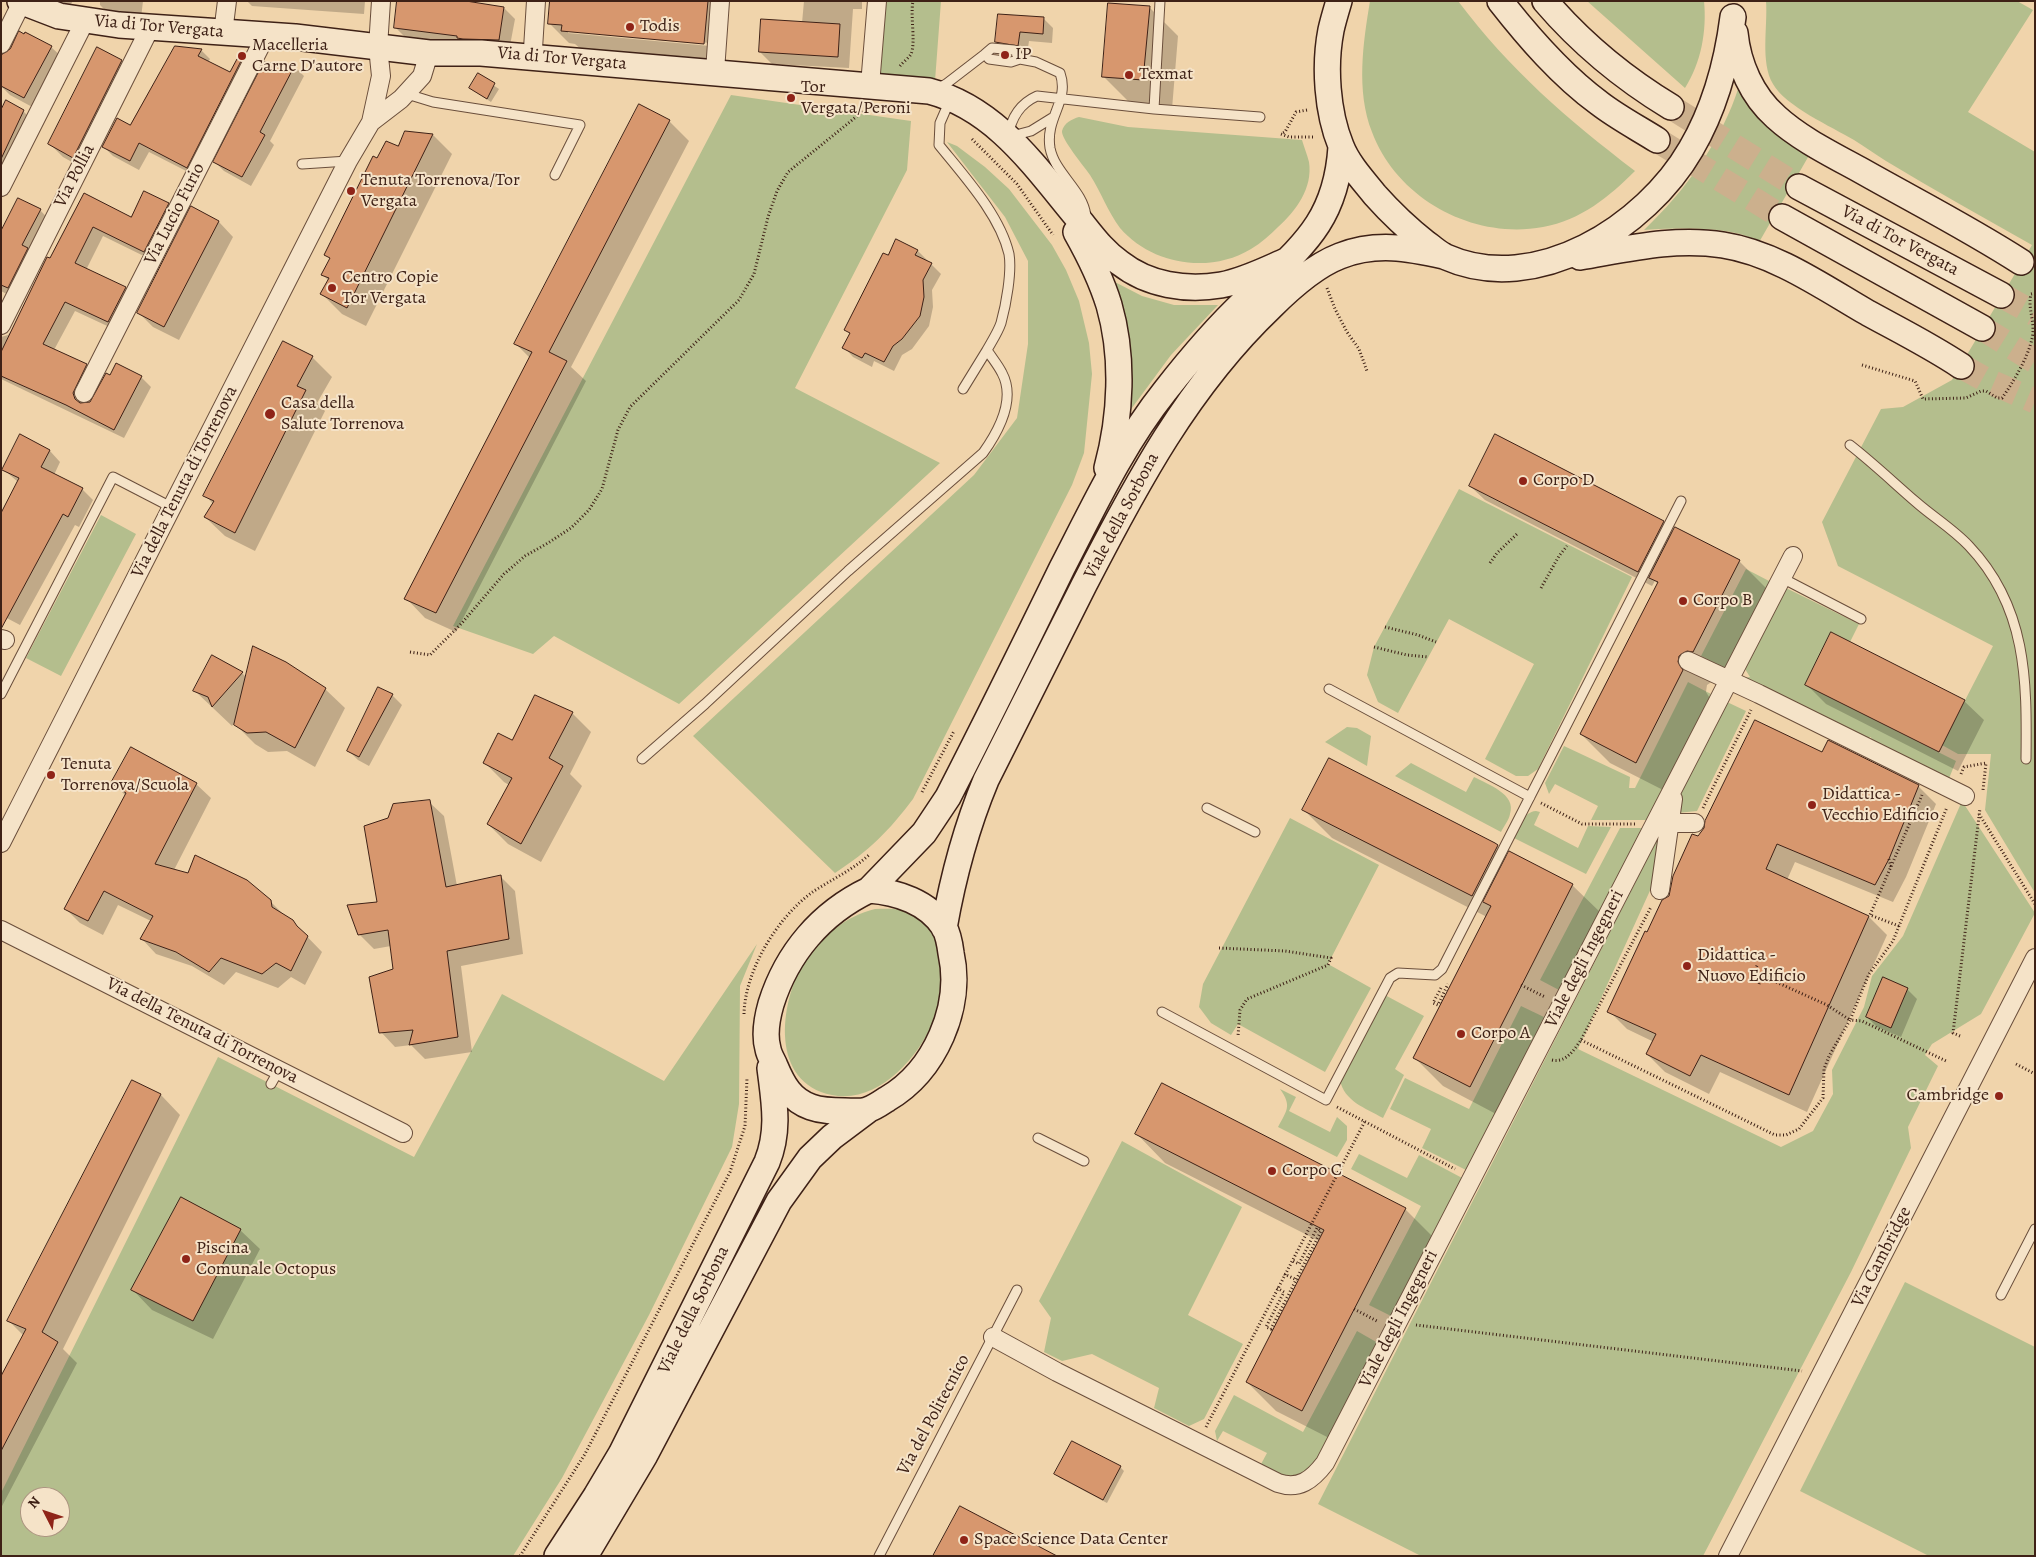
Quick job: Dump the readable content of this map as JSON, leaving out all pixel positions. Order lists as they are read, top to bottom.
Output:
{
  "streets": {
    "street": [
      "Via di Tor Vergata",
      "Via Pollia",
      "Via Lucio Furio",
      "Via della Tenuta di Torrenova",
      "Viale della Sorbona",
      "Viale degli Ingegneri",
      "Via Cambridge"
    ],
    "lane": ["Via del Politecnico"]
  },
  "crossings": [
    ["Via di Tor Vergata", "Via Pollia"],
    ["Via di Tor Vergata", "Via Lucio Furio"],
    ["Via di Tor Vergata", "Via della Tenuta di Torrenova"],
    ["Via di Tor Vergata", "Viale della Sorbona"]
  ],
  "places": [
    "Todis",
    "IP",
    "Macelleria Carne D'autore",
    "Texmat",
    "Tor Vergata/Peroni",
    "Tenuta Torrenova/Tor Vergata",
    "Centro Copie Tor Vergata",
    "Casa della Salute Torrenova",
    "Corpo D",
    "Corpo B",
    "Tenuta Torrenova/Scuola",
    "Didattica - Vecchio Edificio",
    "Didattica - Nuovo Edificio",
    "Corpo A",
    "Cambridge",
    "Corpo C",
    "Piscina Comunale Octopus",
    "Space Science Data Center"
  ],
  "north": "top left"
}
